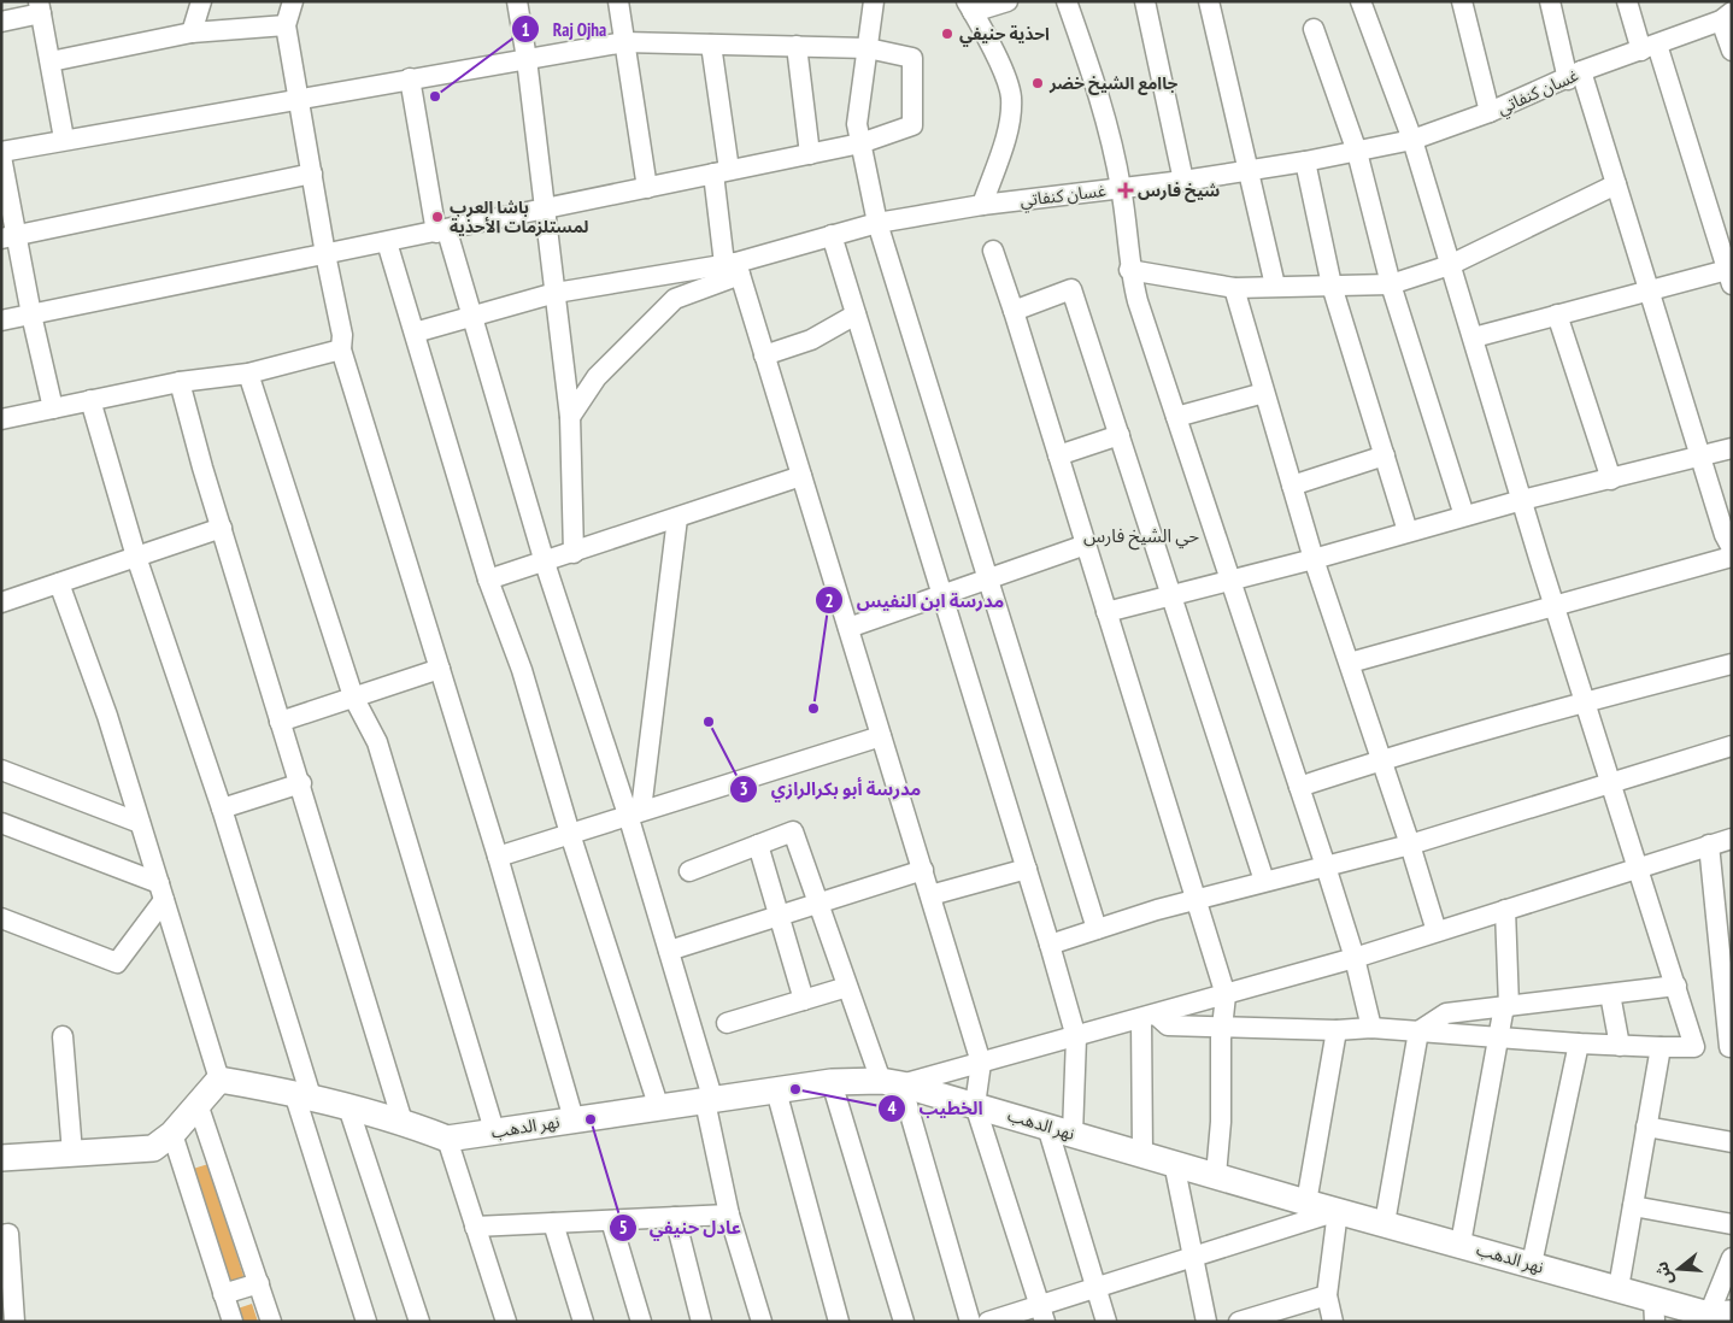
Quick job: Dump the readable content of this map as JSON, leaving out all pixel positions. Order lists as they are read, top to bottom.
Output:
{
  "streets": {
    "main road": ["نهر الدهب"],
    "street": ["غسان كنفاتي"]
  },
  "districts": ["حي الشيخ فارس"],
  "places": {
    "other": [
      "احذية حنيفي",
      "جاامع الشيخ خضر",
      "Raj Ojha",
      "باشا العرب لمستلزمات الأحذية",
      "مدرسة ابن النفيس",
      "مدرسة أبو بكرالرازي",
      "الخطيب",
      "عادل حنيفي"
    ],
    "health": ["شيخ فارس"]
  },
  "north": "left"
}
